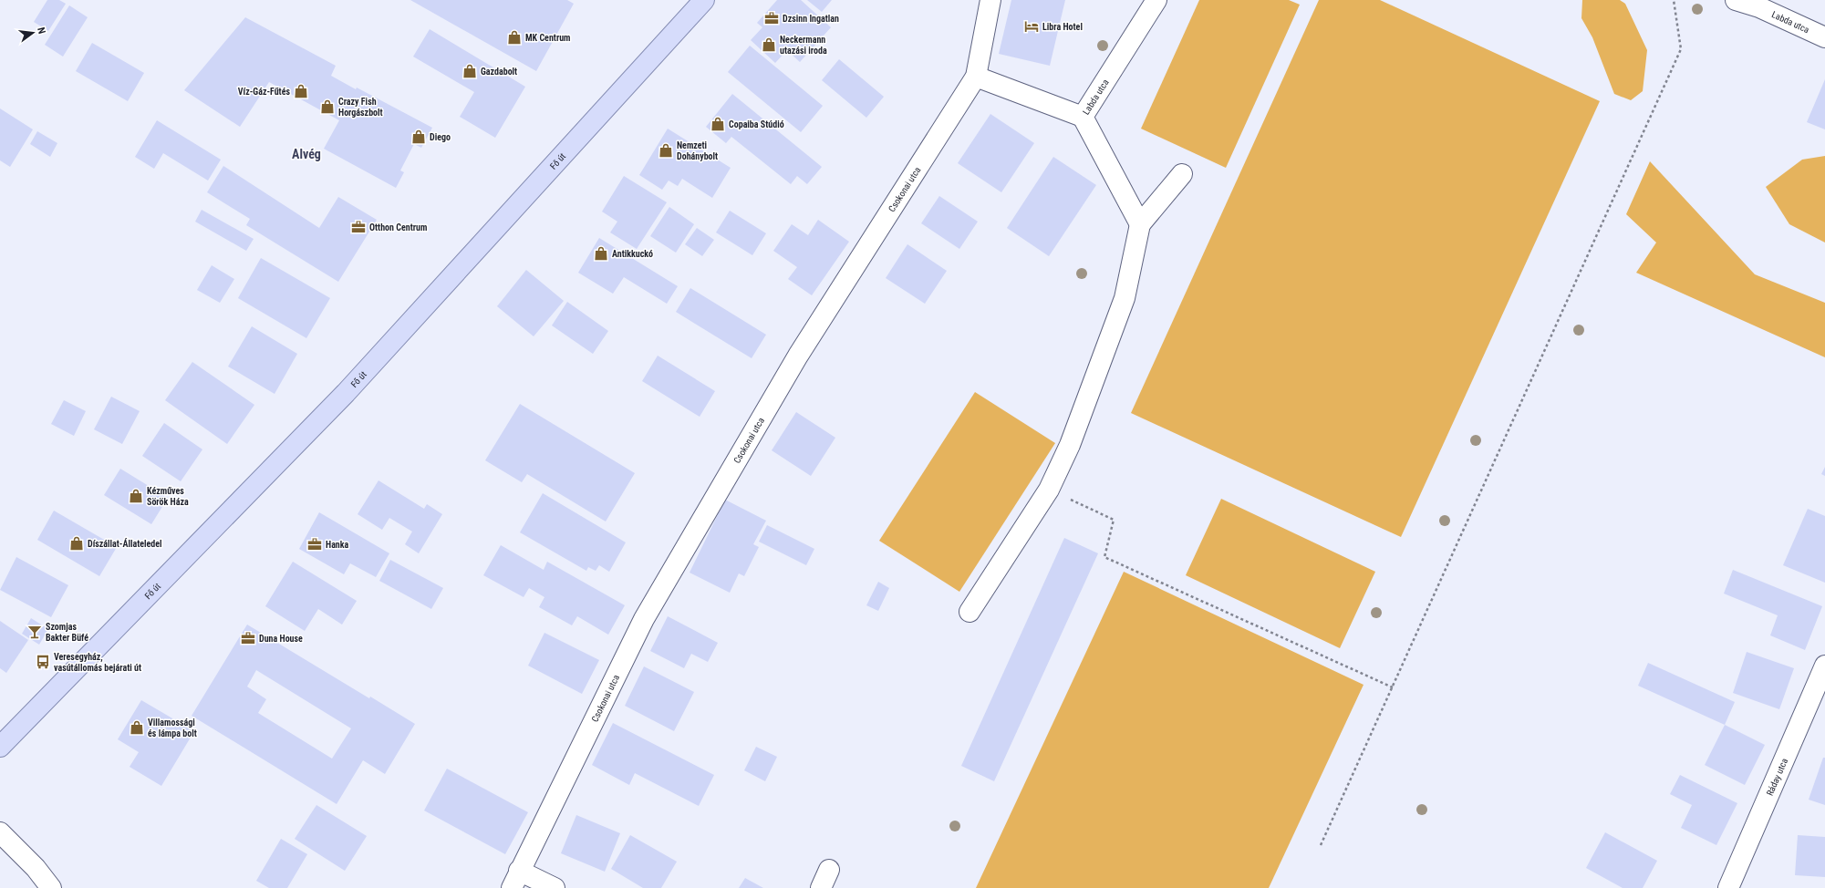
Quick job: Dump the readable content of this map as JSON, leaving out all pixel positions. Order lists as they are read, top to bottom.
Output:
{
  "streets": {
    "main road": ["Fő út"],
    "street": ["Labda utca", "Csokonai utca", "Ráday utca"]
  },
  "crossings": [
    ["Labda utca", "Csokonai utca"]
  ],
  "districts": ["Alvég"],
  "places": {
    "office": [
      "Dzsinn Ingatlan",
      "Otthon Centrum",
      "Hanka",
      "Duna House"
    ],
    "hotel": ["Libra Hotel"],
    "shop": [
      "MK Centrum",
      "Neckermann utazási iroda",
      "Gazdabolt",
      "Víz-Gáz-Fűtés",
      "Crazy Fish Horgászbolt",
      "Copaiba Stúdió",
      "Diego",
      "Nemzeti Dohánybolt",
      "Antikkuckó",
      "Kézműves Sörök Háza",
      "Díszállat-Állateledel",
      "Villamossági és lámpa bolt"
    ],
    "bar": ["Szomjas Bakter Büfé"],
    "bus stop": ["Veresegyház, vasútállomás bejárati út"]
  },
  "north": "right"
}
